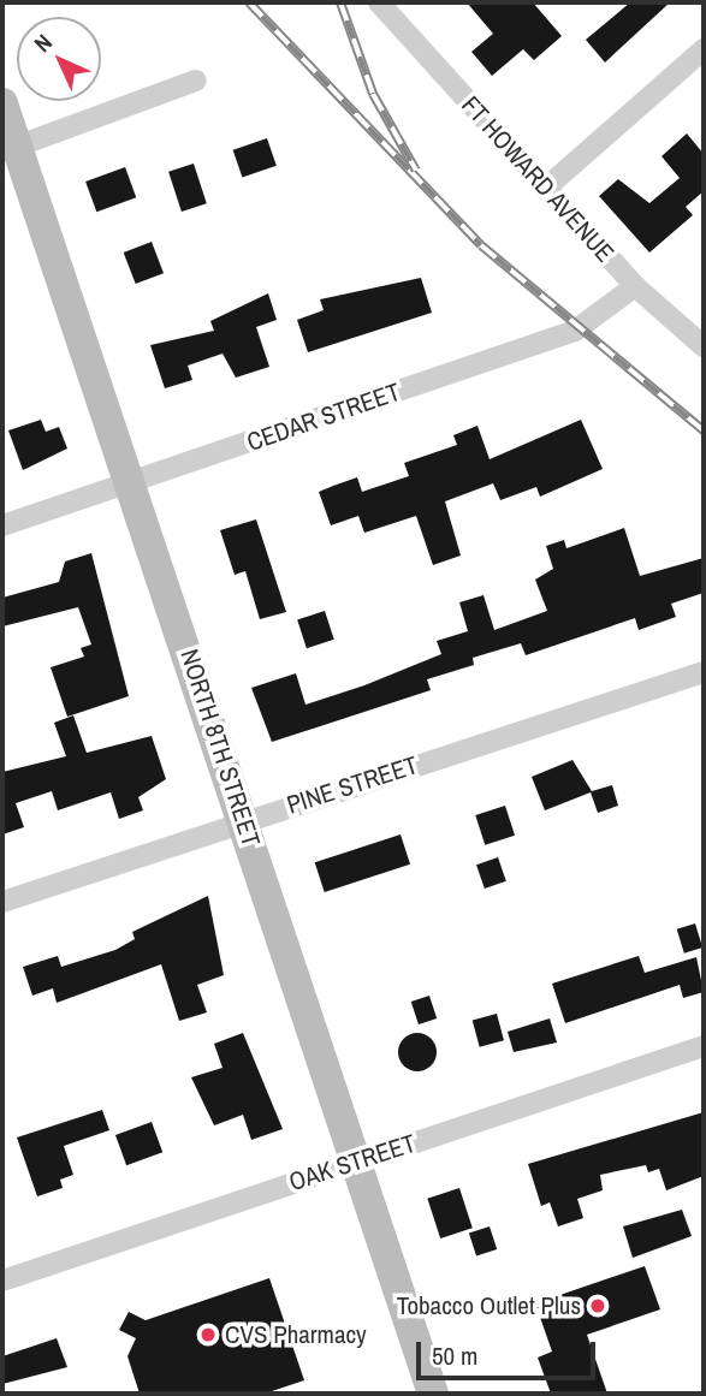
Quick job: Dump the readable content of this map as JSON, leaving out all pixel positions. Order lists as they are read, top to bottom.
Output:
{
  "streets": {
    "main road": ["NORTH 8TH STREET"],
    "street": [
      "FT HOWARD AVENUE",
      "CEDAR STREET",
      "PINE STREET",
      "OAK STREET"
    ]
  },
  "crossings": [
    ["FT HOWARD AVENUE", "CEDAR STREET"],
    ["CEDAR STREET", "NORTH 8TH STREET"],
    ["NORTH 8TH STREET", "PINE STREET"],
    ["NORTH 8TH STREET", "OAK STREET"]
  ],
  "places": ["Tobacco Outlet Plus", "CVS Pharmacy"],
  "scale_bar": "50 m",
  "north": "top left"
}
